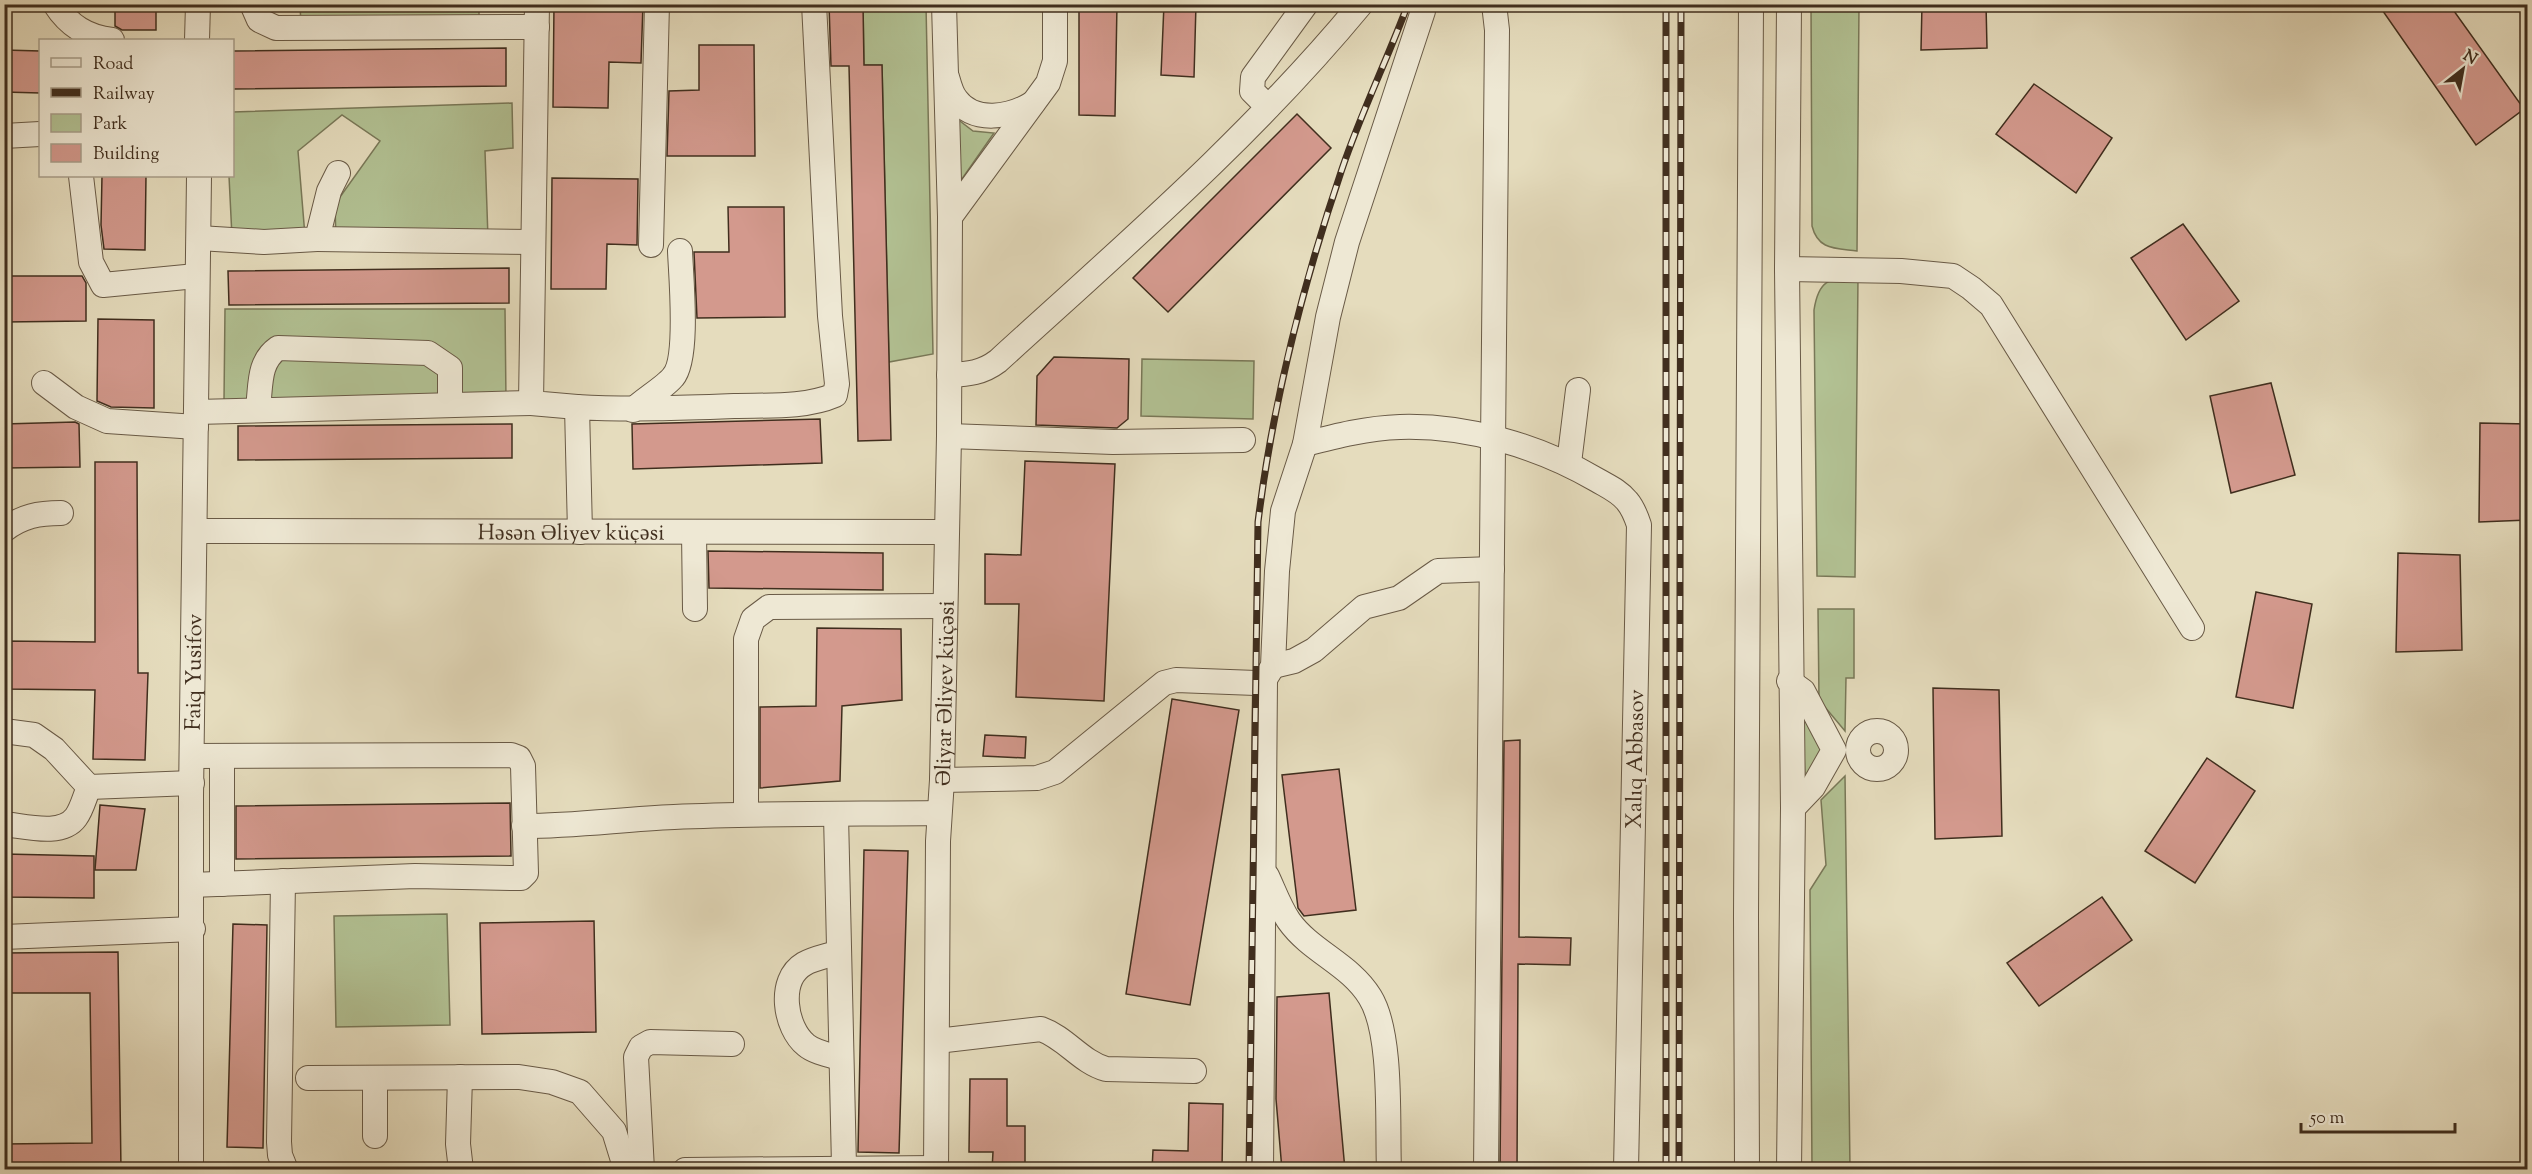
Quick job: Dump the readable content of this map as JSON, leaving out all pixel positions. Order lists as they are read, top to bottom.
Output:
{
  "streets": {
    "street": [
      "Həsən Əliyev küçəsi",
      "Faiq Yusifov",
      "Əliyar Əliyev küçəsi",
      "Xalıq Abbasov"
    ]
  },
  "crossings": [
    ["Həsən Əliyev küçəsi", "Faiq Yusifov"],
    ["Həsən Əliyev küçəsi", "Əliyar Əliyev küçəsi"]
  ],
  "legend": [
    "Road",
    "Railway",
    "Park",
    "Building"
  ],
  "scale_bar": "50 m",
  "north": "top right"
}
